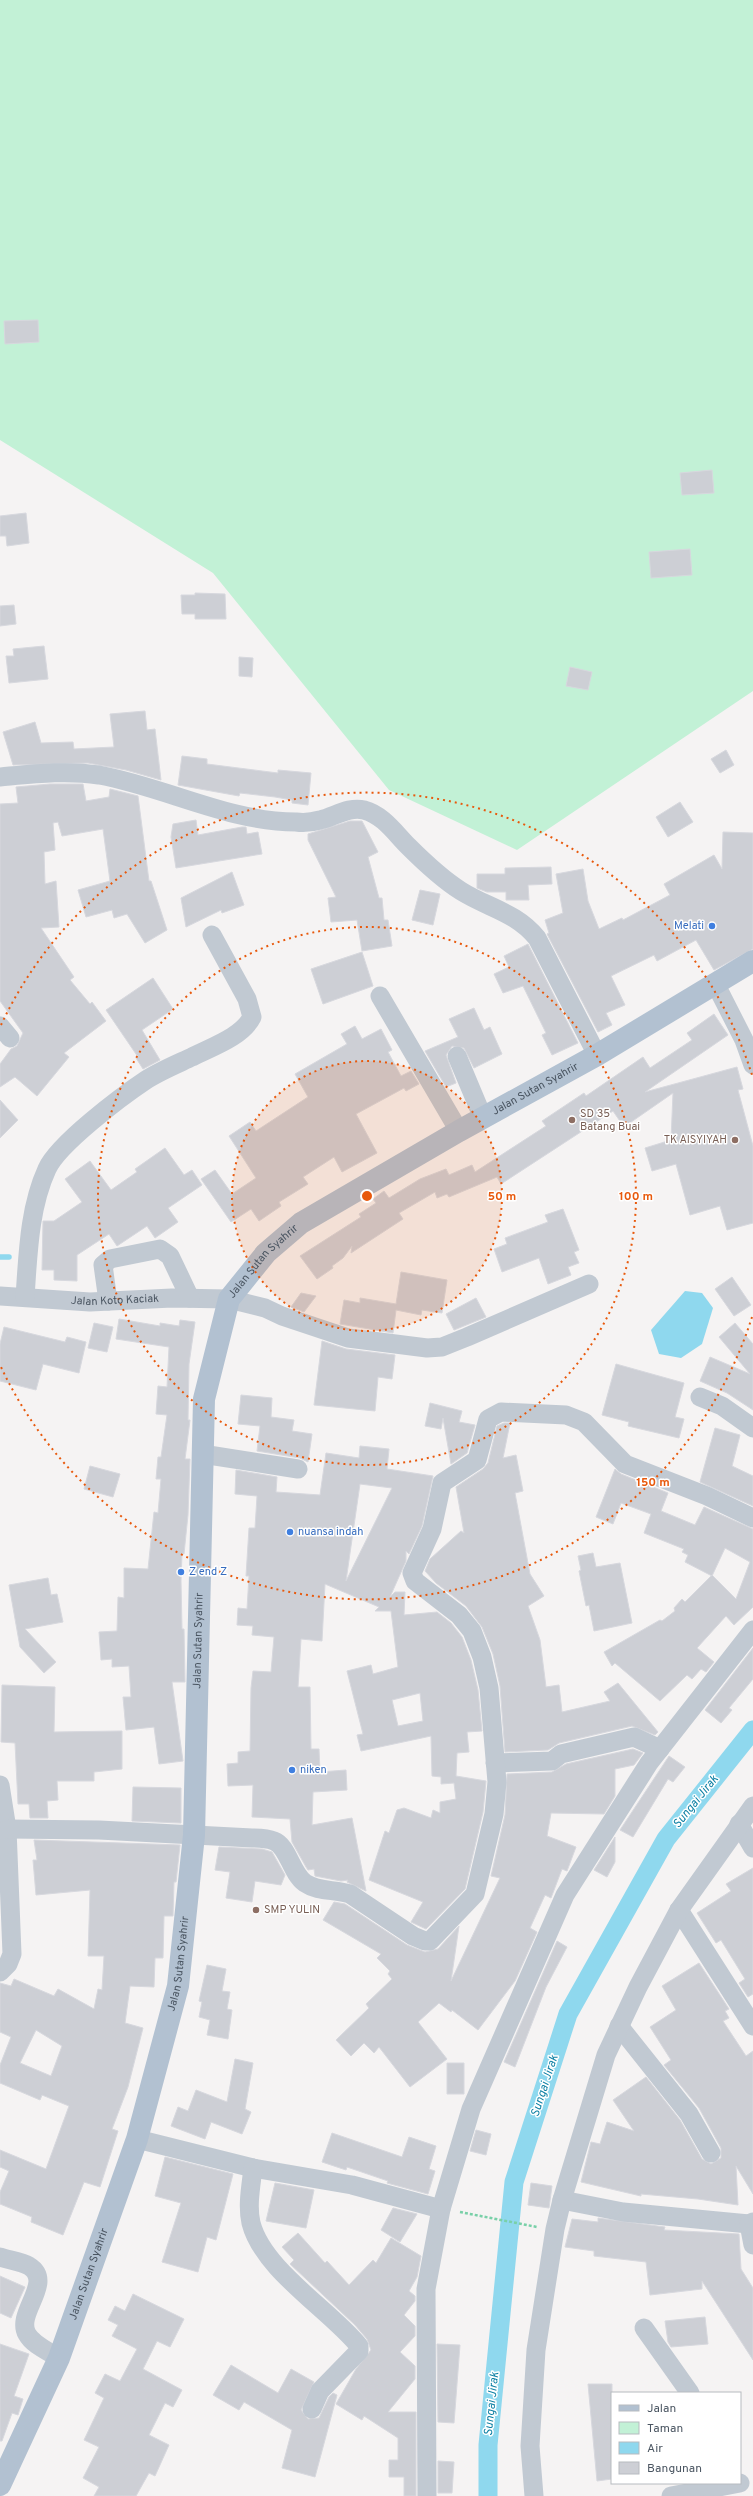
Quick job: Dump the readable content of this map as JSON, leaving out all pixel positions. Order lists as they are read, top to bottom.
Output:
{
  "streets": {
    "main road": ["Jalan Sutan Syahrir"],
    "street": ["Jalan Koto Kaciak"]
  },
  "crossings": [
    ["Jalan Sutan Syahrir", "Jalan Koto Kaciak"]
  ],
  "water": ["Sungai Jirak"],
  "places": [
    "Melati",
    "SD 35 Batang Buai",
    "TK AISYIYAH",
    "nuansa indah",
    "Z end Z",
    "niken",
    "SMP YULIN"
  ],
  "legend": [
    "Jalan",
    "Taman",
    "Air",
    "Bangunan"
  ],
  "rings": ["50 m", "100 m", "150 m"]
}
